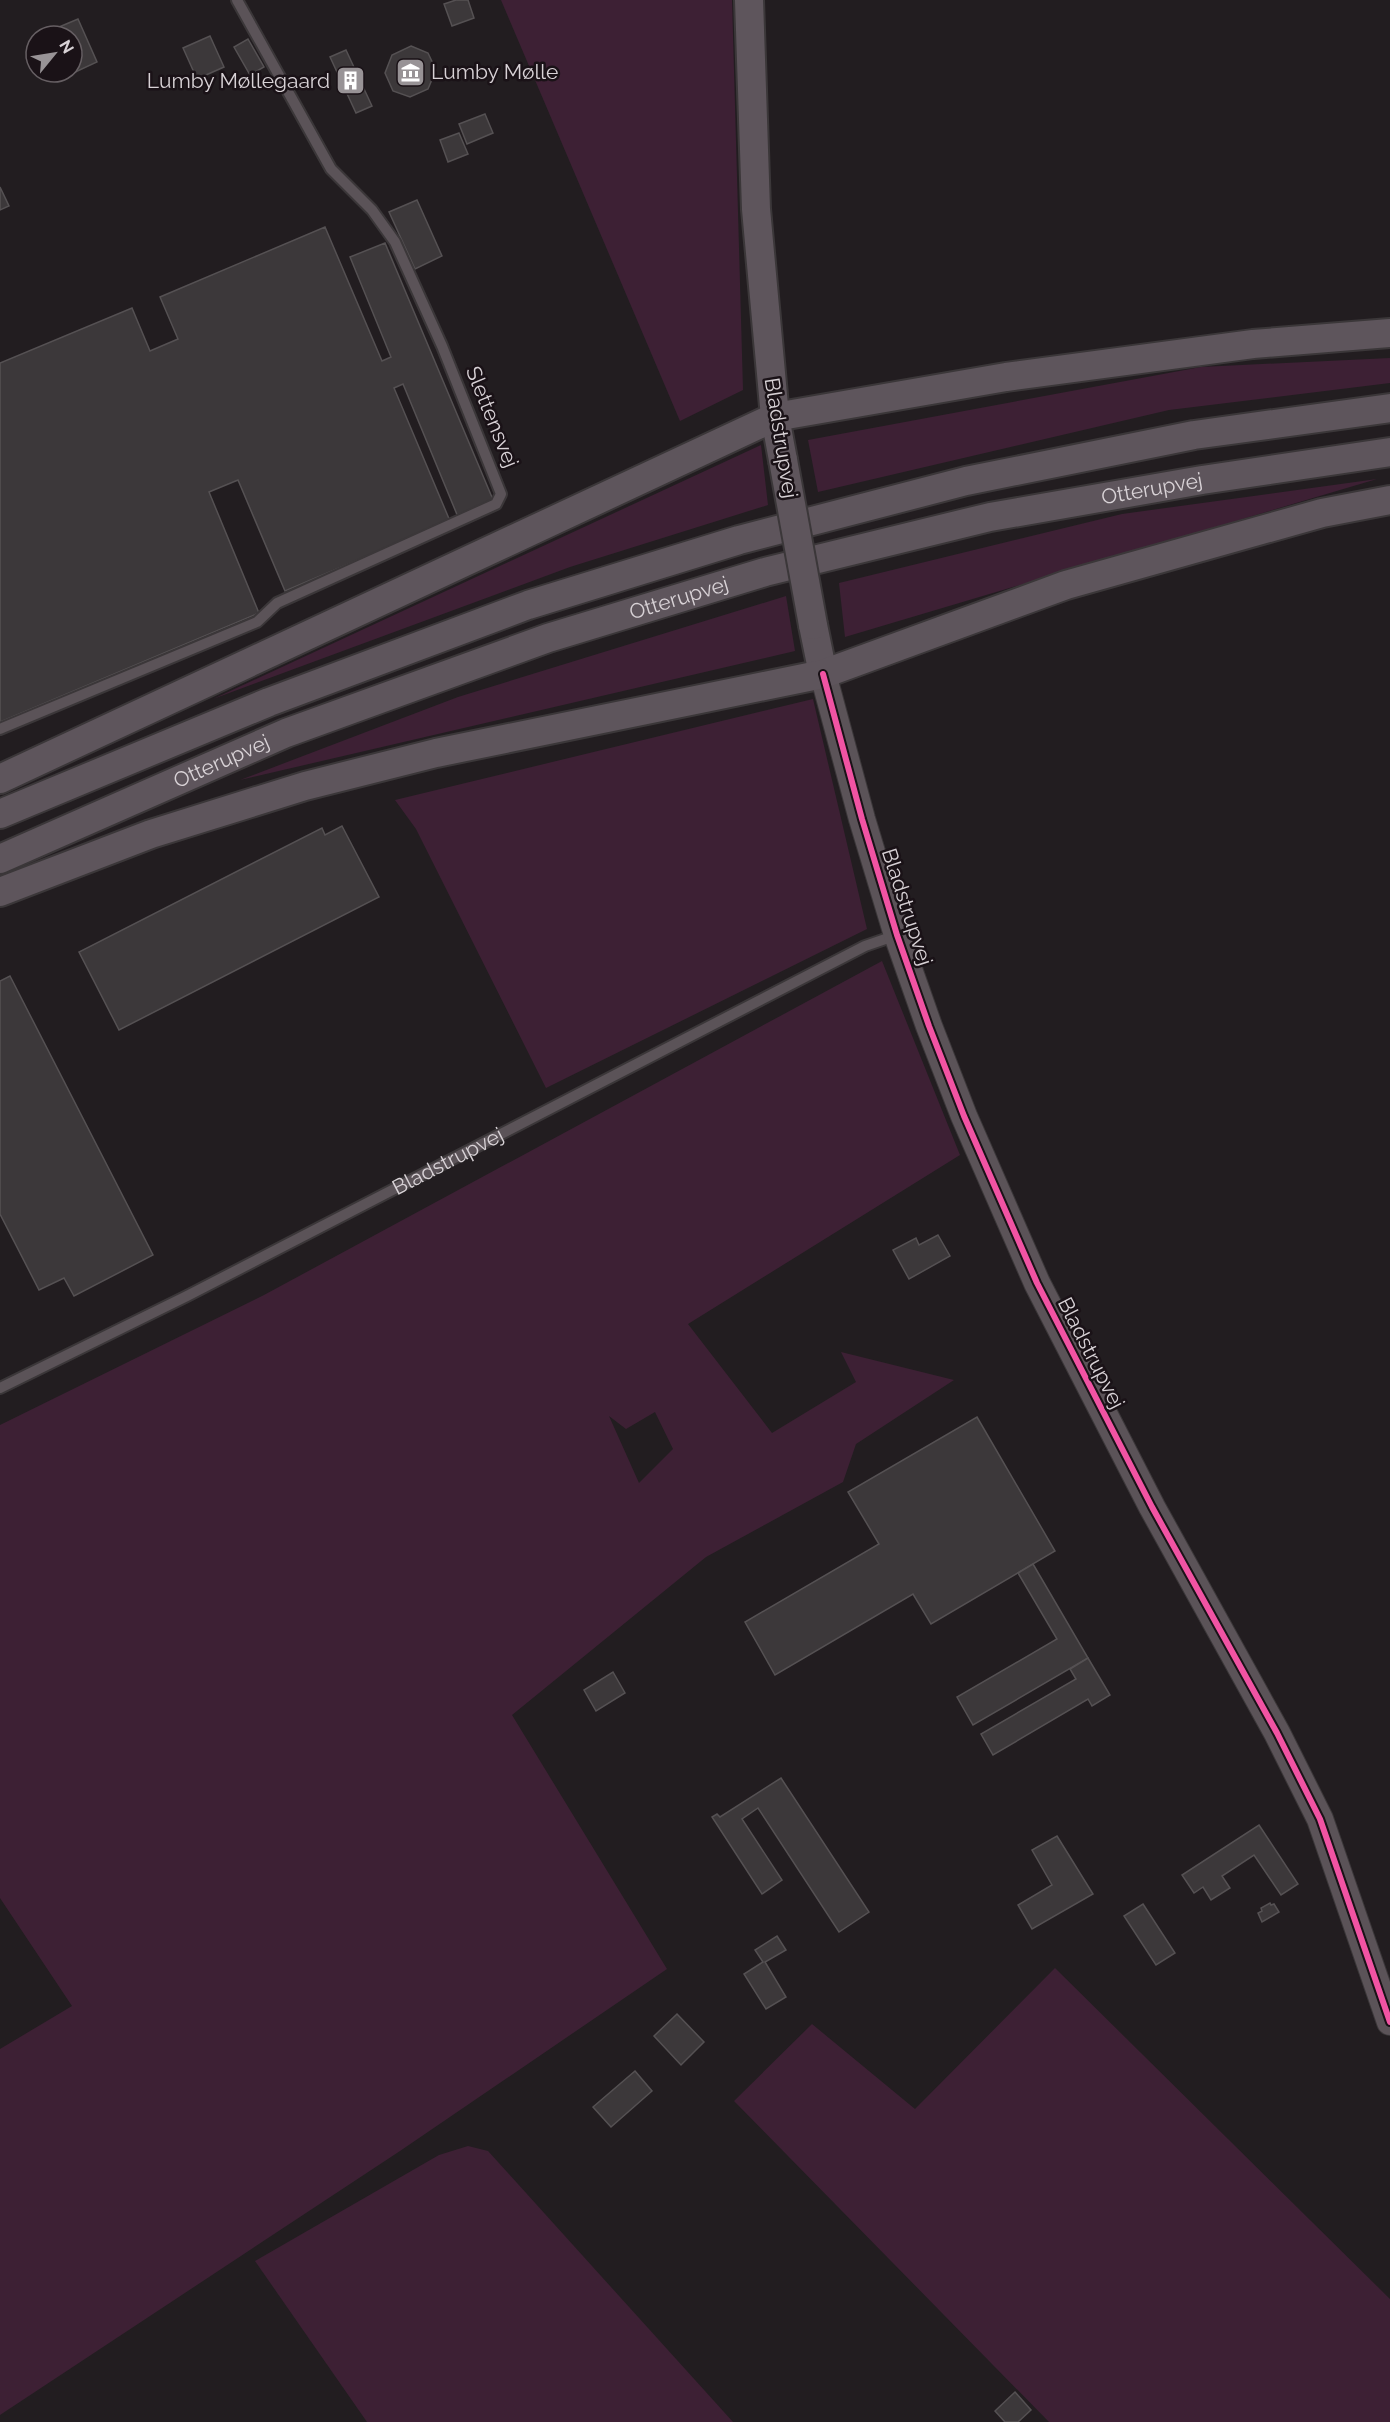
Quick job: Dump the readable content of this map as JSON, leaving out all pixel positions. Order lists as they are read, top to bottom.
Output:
{
  "streets": {
    "main road": ["Bladstrupvej", "Otterupvej"],
    "lane": ["Slettensvej"]
  },
  "places": {
    "museum": ["Lumby Mølle"],
    "building": ["Lumby Møllegaard"]
  },
  "north": "top right"
}
